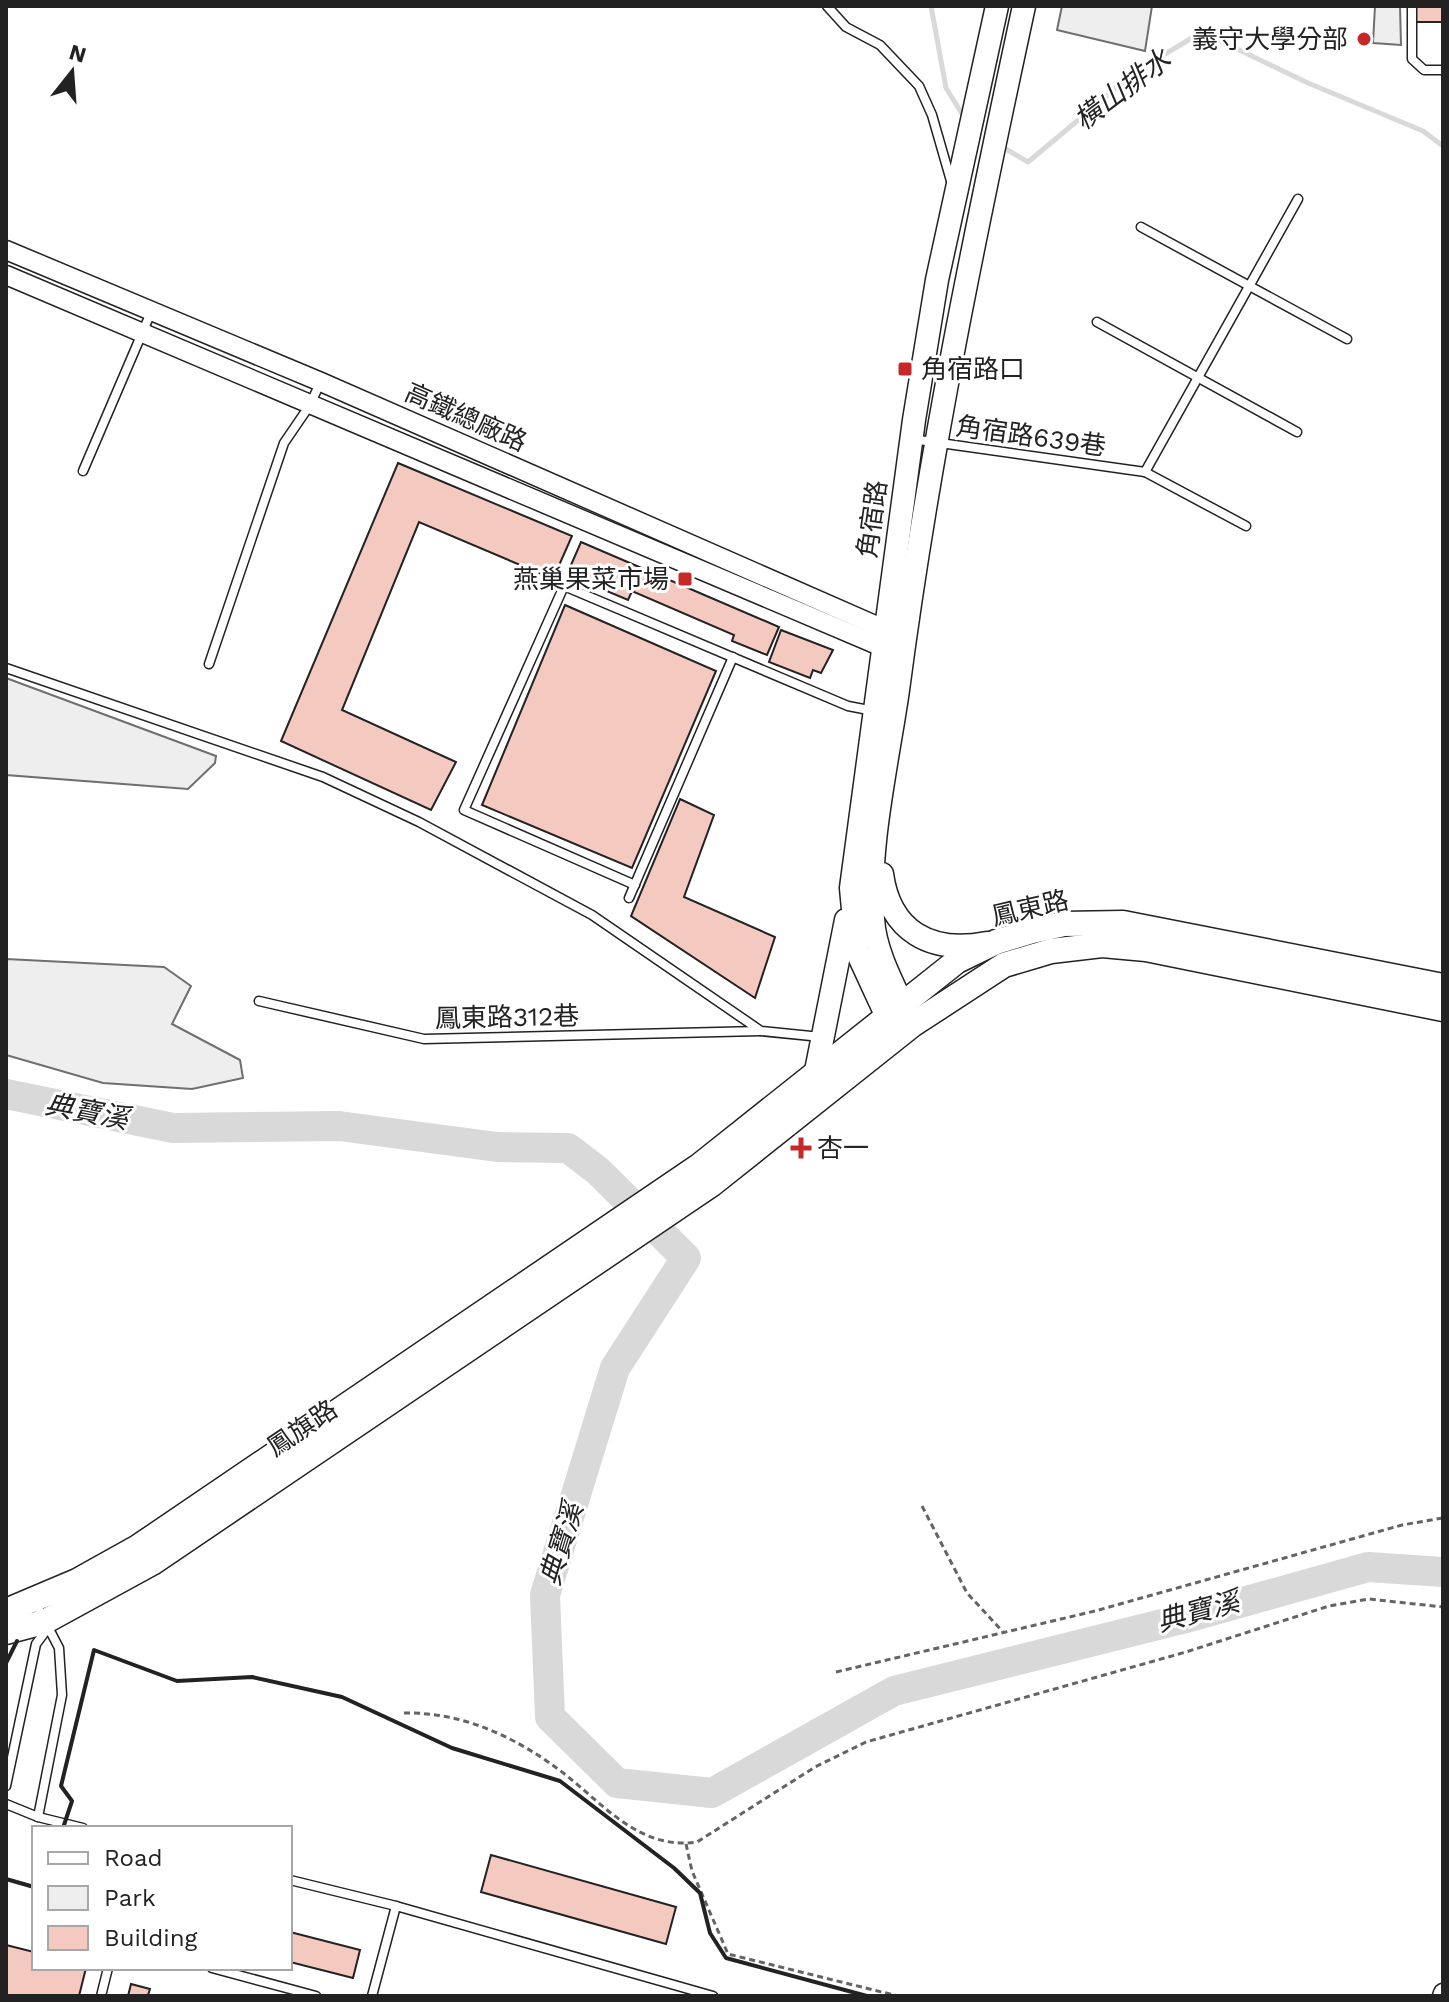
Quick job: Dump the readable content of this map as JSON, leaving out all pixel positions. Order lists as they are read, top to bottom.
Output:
{
  "streets": {
    "main road": ["角宿路", "鳳東路", "鳳旗路"],
    "street": ["高鐵總廠路"],
    "lane": ["角宿路639巷", "鳳東路312巷"]
  },
  "crossings": [
    ["高鐵總廠路", "角宿路"],
    ["角宿路639巷", "角宿路"],
    ["角宿路", "鳳東路"],
    ["鳳東路", "鳳旗路"]
  ],
  "water": ["橫山排水", "典寶溪"],
  "places": {
    "other": ["義守大學分部"],
    "transit": ["角宿路口", "燕巢果菜市場"],
    "health": ["杏一"]
  },
  "legend": ["Road", "Park", "Building"],
  "north": "top"
}
